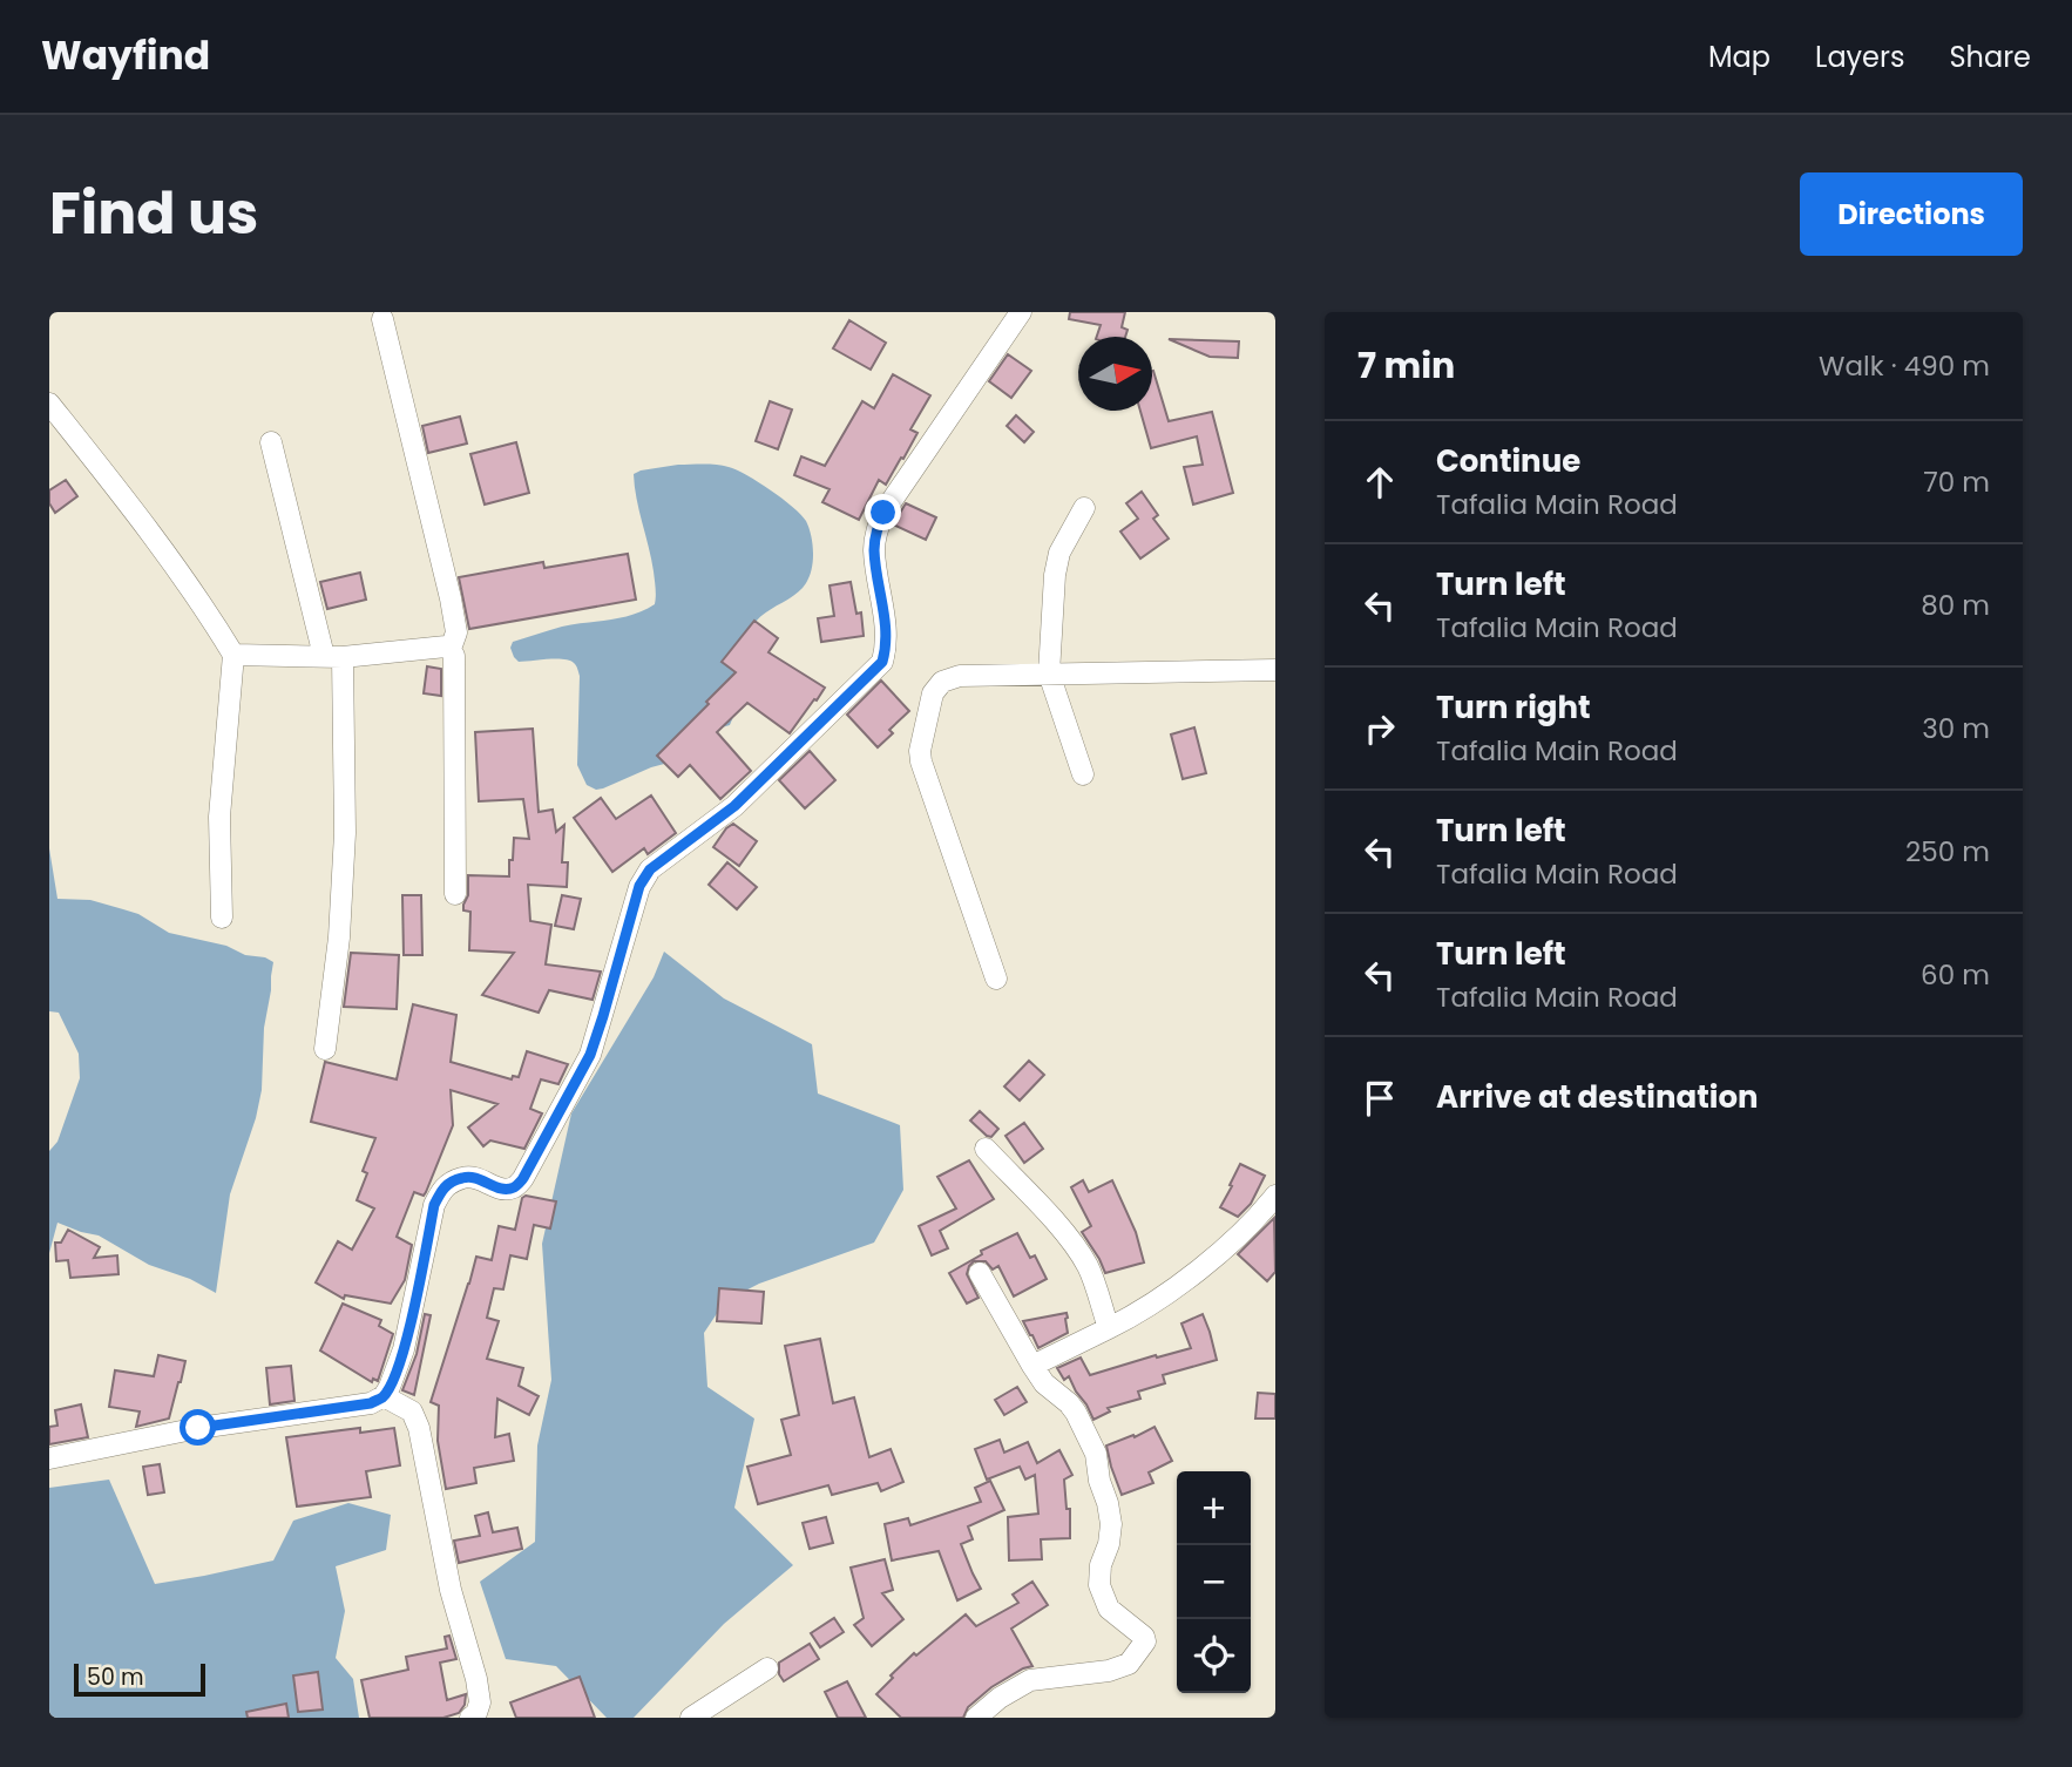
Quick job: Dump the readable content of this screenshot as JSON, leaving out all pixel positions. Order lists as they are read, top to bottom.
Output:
{
  "scale_bar": "50 m",
  "north": "right",
  "page": {
    "header": "Wayfind",
    "nav": ["Map", "Layers", "Share"],
    "title": "Find us",
    "buttons": "Directions",
    "heading": ["7 min", "Walk · 490 m"],
    "list": [
      ["Continue", "Tafalia Main Road", "70 m"],
      ["Turn left", "Tafalia Main Road", "80 m"],
      ["Turn right", "Tafalia Main Road", "30 m"],
      ["Turn left", "Tafalia Main Road", "250 m"],
      ["Turn left", "Tafalia Main Road", "60 m"],
      "Arrive at destination"
    ],
    "map_buttons": ["+", "−"],
    "scale": "50 m"
  }
}
